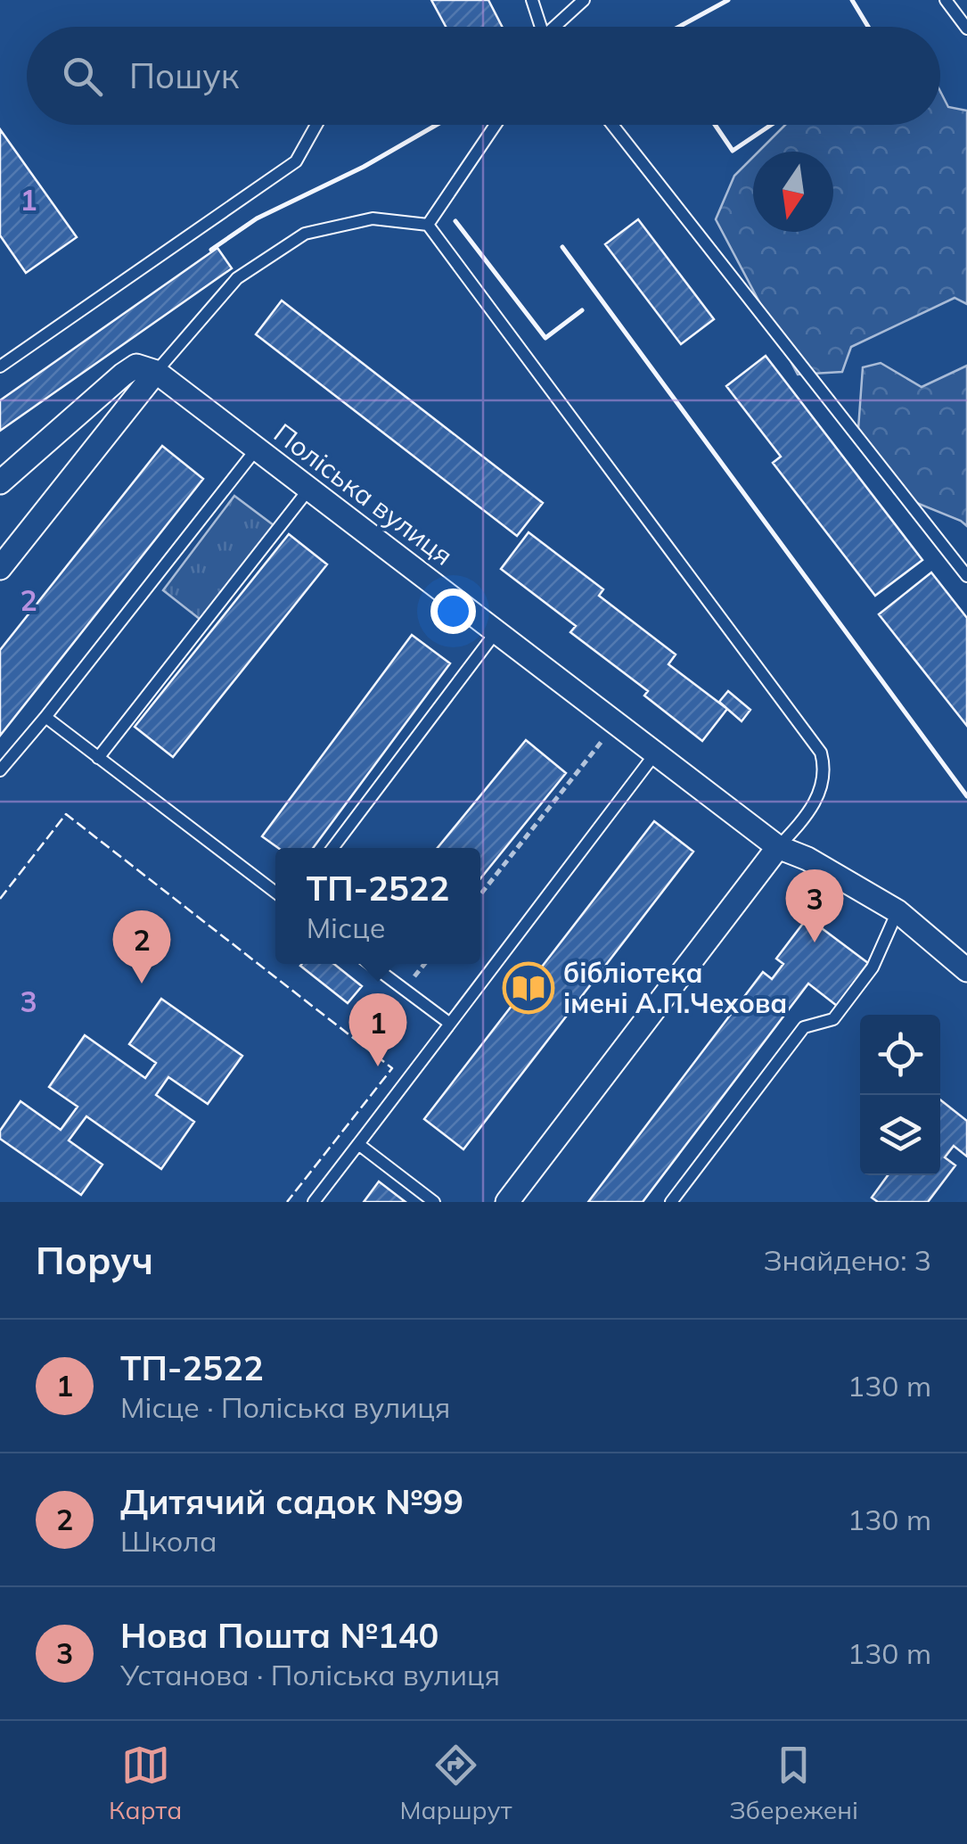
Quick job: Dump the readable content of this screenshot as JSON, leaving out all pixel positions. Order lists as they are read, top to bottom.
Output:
{
  "streets": {
    "street": ["Поліська вулиця"]
  },
  "places": {
    "library": ["бібліотека імені А.П.Чехова"]
  },
  "north": "bottom",
  "page": {
    "search": "Пошук",
    "popup": ["ТП-2522", "Місце"],
    "pins": ["3", "2", "1"],
    "heading": ["Поруч", "Знайдено: 3"],
    "list": [
      {
        "mark": "1",
        "name": "ТП-2522",
        "note": "Місце · Поліська вулиця",
        "value": "130 m"
      },
      {
        "mark": "2",
        "name": "Дитячий садок №99",
        "note": "Школа",
        "value": "130 m"
      },
      {
        "mark": "3",
        "name": "Нова Пошта №140",
        "note": "Установа · Поліська вулиця",
        "value": "130 m"
      }
    ],
    "nav": ["Карта", "Маршрут", "Збережені"]
  },
  "grid": {
    "rows": ["1", "2", "3"]
  }
}
